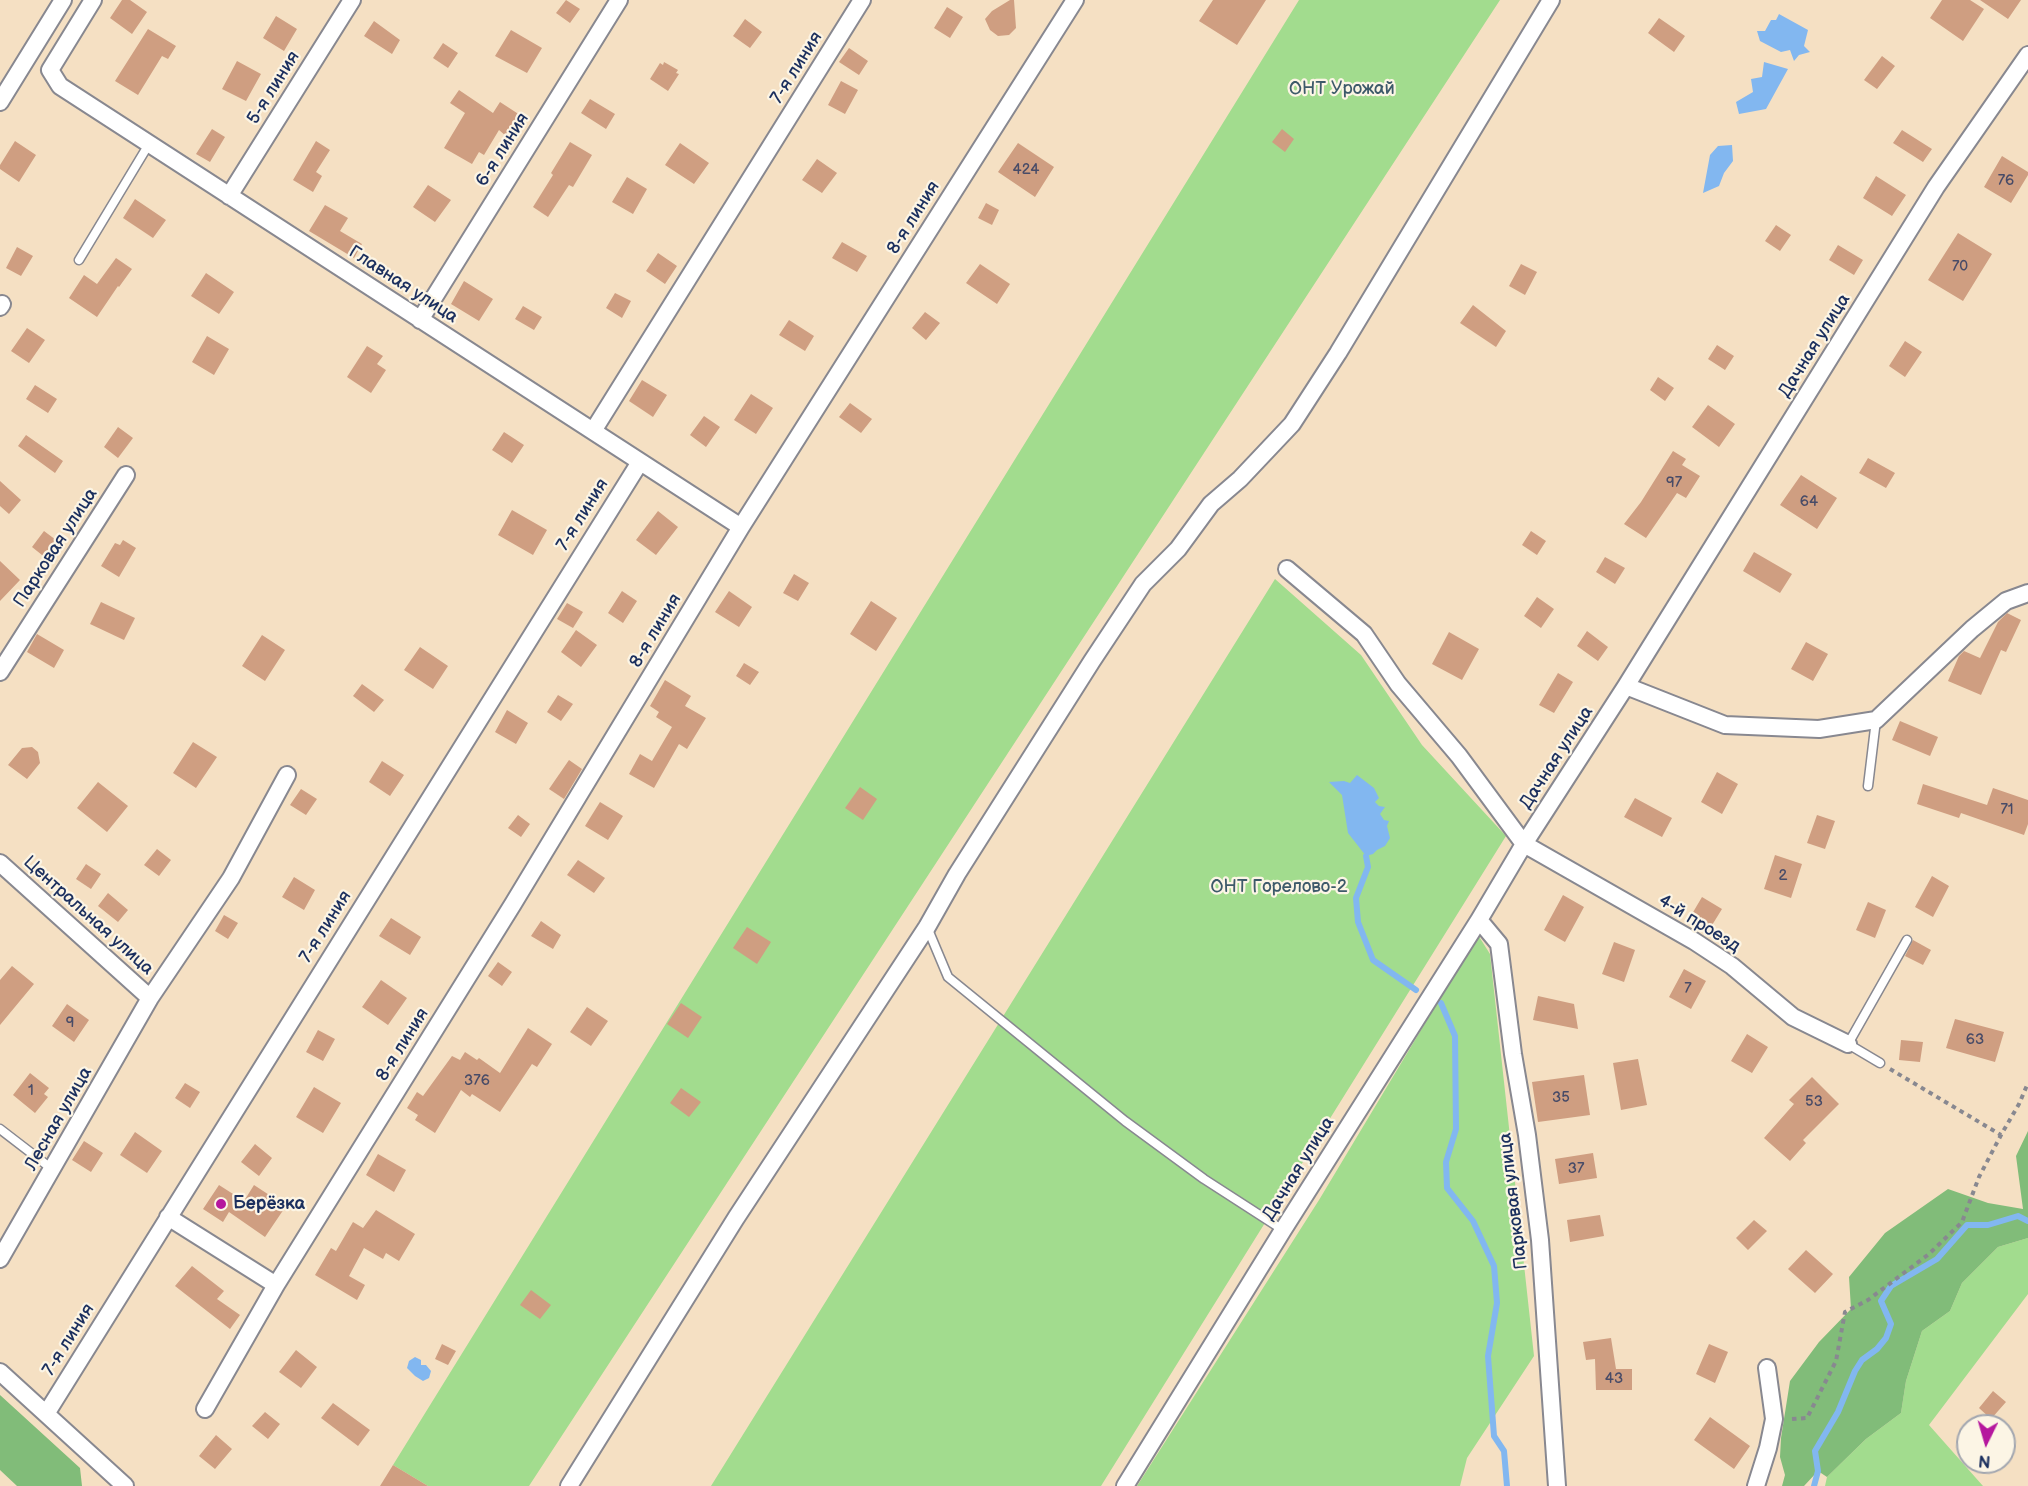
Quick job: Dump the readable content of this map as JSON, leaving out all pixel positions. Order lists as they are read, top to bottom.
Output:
{
  "streets": {
    "street": [
      "7-я линия",
      "5-я линия",
      "6-я линия",
      "8-я линия",
      "Главная улица",
      "Дачная улица",
      "Парковая улица",
      "Центральная улица",
      "4-й проезд",
      "Лесная улица"
    ]
  },
  "crossings": [
    ["7-я линия", "Главная улица"],
    ["5-я линия", "Главная улица"],
    ["6-я линия", "Главная улица"],
    ["8-я линия", "Главная улица"],
    ["Дачная улица", "Парковая улица"],
    ["Дачная улица", "4-й проезд"],
    ["Центральная улица", "Лесная улица"]
  ],
  "parks": ["ОНТ Урожай", "ОНТ Горелово-2"],
  "places": ["Берёзка"],
  "house_numbers": [
    "424",
    "76",
    "70",
    "97",
    "64",
    "71",
    "2",
    "7",
    "9",
    "63",
    "376",
    "1",
    "35",
    "53",
    "37",
    "43"
  ],
  "north": "bottom"
}
